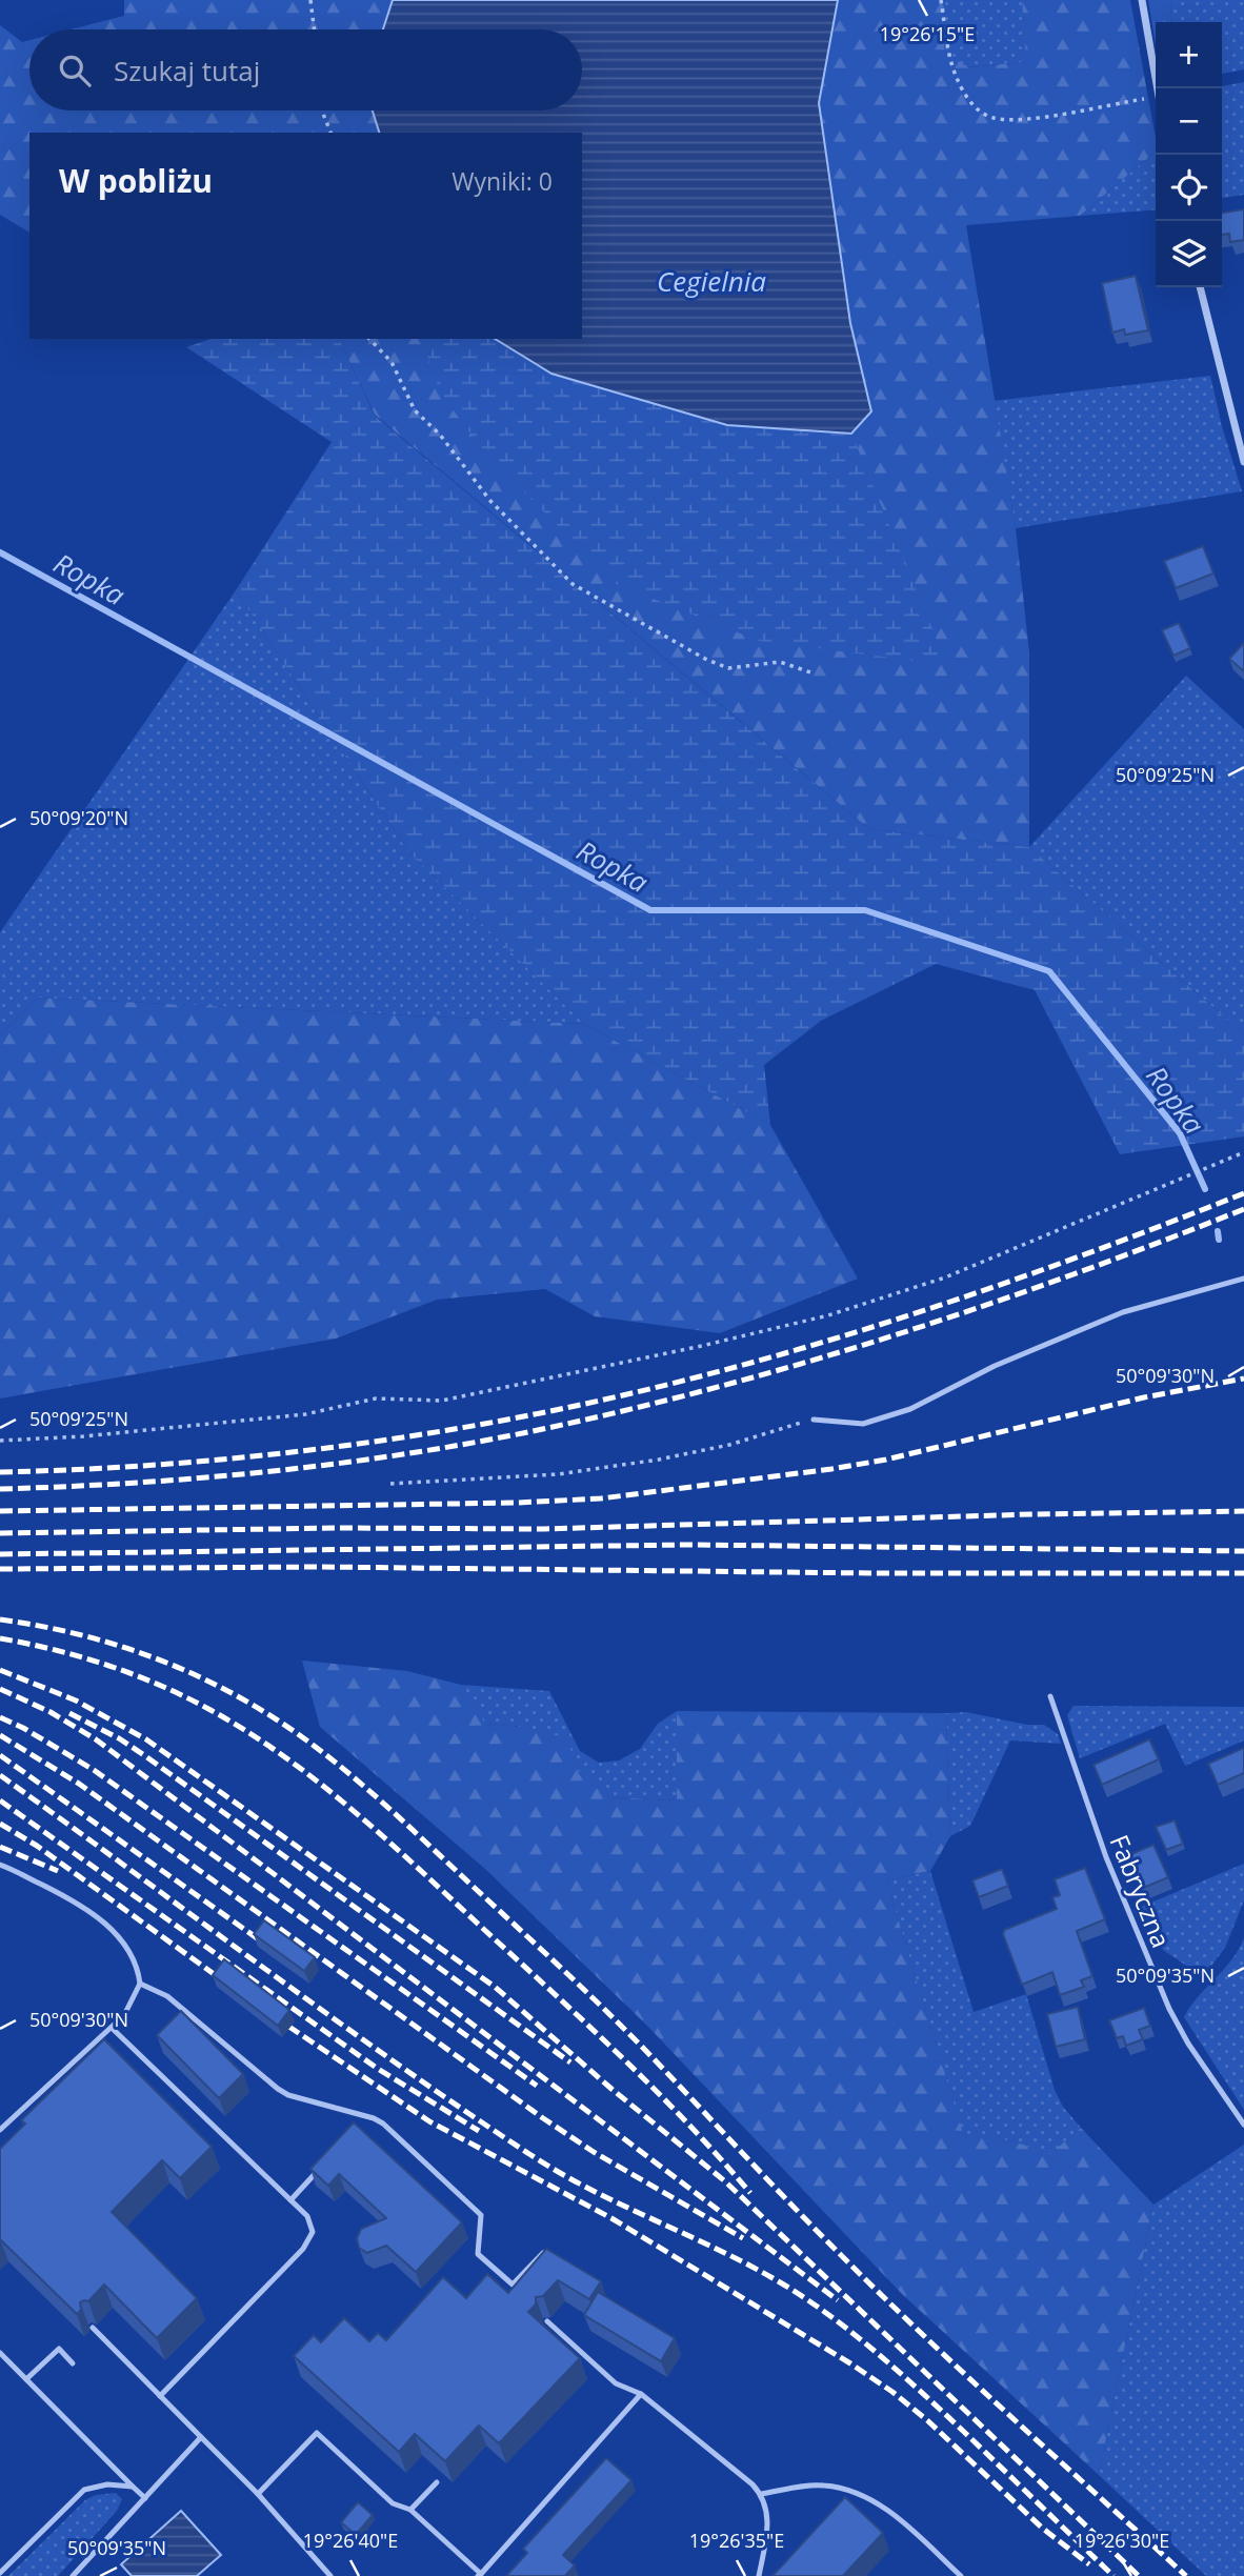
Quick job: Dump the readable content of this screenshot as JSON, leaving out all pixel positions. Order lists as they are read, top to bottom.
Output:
{
  "streets": {
    "lane": ["Fabryczna"]
  },
  "water": ["Cegielnia", "Ropka"],
  "page": {
    "map_buttons": ["+", "−"],
    "search": "Szukaj tutaj",
    "heading": ["W pobliżu", "Wyniki: 0"]
  },
  "coordinates": [
    "19°26'15\"E",
    "50°09'25\"N",
    "50°09'20\"N",
    "50°09'30\"N",
    "50°09'35\"N",
    "19°26'40\"E",
    "19°26'35\"E",
    "19°26'30\"E"
  ]
}
